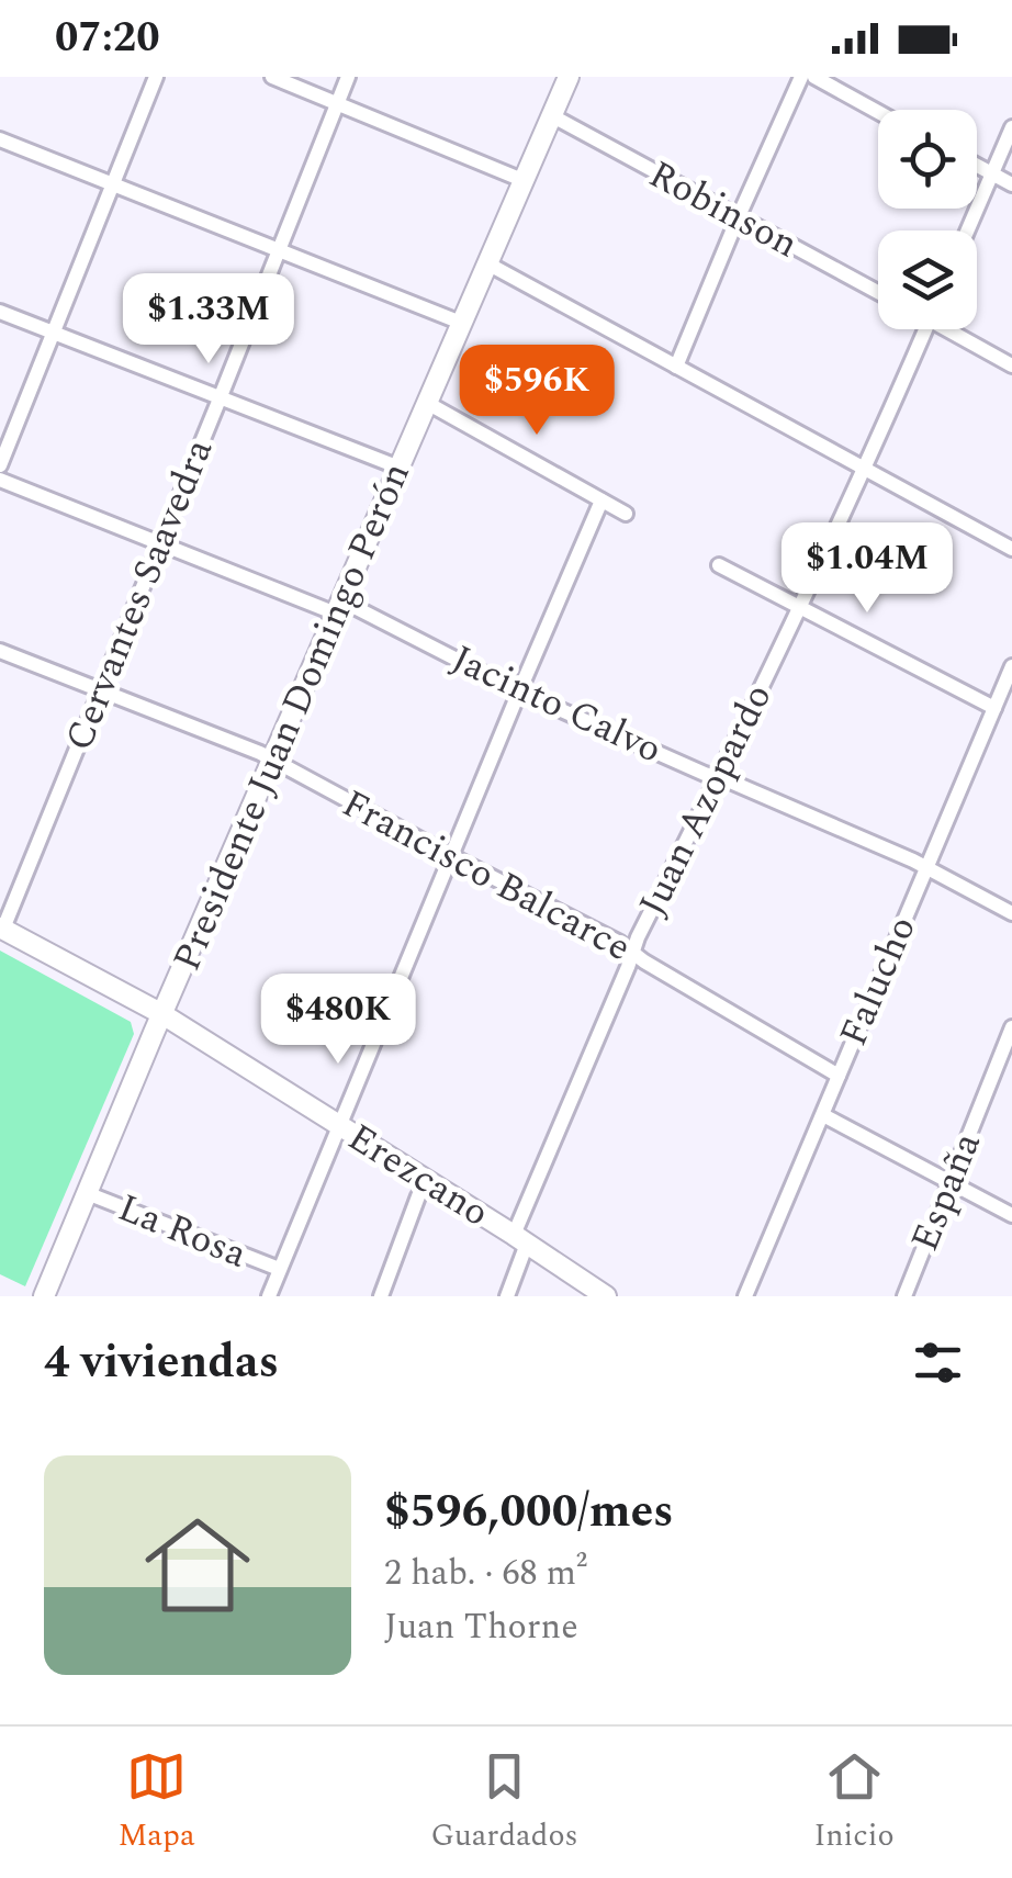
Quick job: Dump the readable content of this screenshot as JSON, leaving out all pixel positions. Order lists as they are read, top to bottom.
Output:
{
  "streets": {
    "street": [
      "Robinson",
      "Cervantes Saavedra",
      "Jacinto Calvo",
      "Presidente Juan Domingo Perón",
      "Juan Azopardo",
      "Francisco Balcarce",
      "Falucho",
      "Erezcano",
      "España",
      "La Rosa"
    ]
  },
  "crossings": [
    ["Robinson", "Presidente Juan Domingo Perón"],
    ["Cervantes Saavedra", "Jacinto Calvo"],
    ["Cervantes Saavedra", "Francisco Balcarce"],
    ["Cervantes Saavedra", "Erezcano"],
    ["Jacinto Calvo", "Presidente Juan Domingo Perón"],
    ["Jacinto Calvo", "Juan Azopardo"],
    ["Jacinto Calvo", "Falucho"],
    ["Presidente Juan Domingo Perón", "Francisco Balcarce"],
    ["Presidente Juan Domingo Perón", "Erezcano"],
    ["Presidente Juan Domingo Perón", "La Rosa"],
    ["Juan Azopardo", "Francisco Balcarce"],
    ["Juan Azopardo", "Erezcano"],
    ["Francisco Balcarce", "Falucho"]
  ],
  "page": {
    "status": "07:20",
    "price": [
      "$1.33M",
      "$596K",
      "$1.04M",
      "$480K"
    ],
    "heading": "4 viviendas",
    "list": [
      {
        "name": "$596,000/mes",
        "note": "2 hab. · 68 m² · Juan Thorne"
      }
    ],
    "tabs": ["Mapa", "Guardados", "Inicio"]
  }
}
